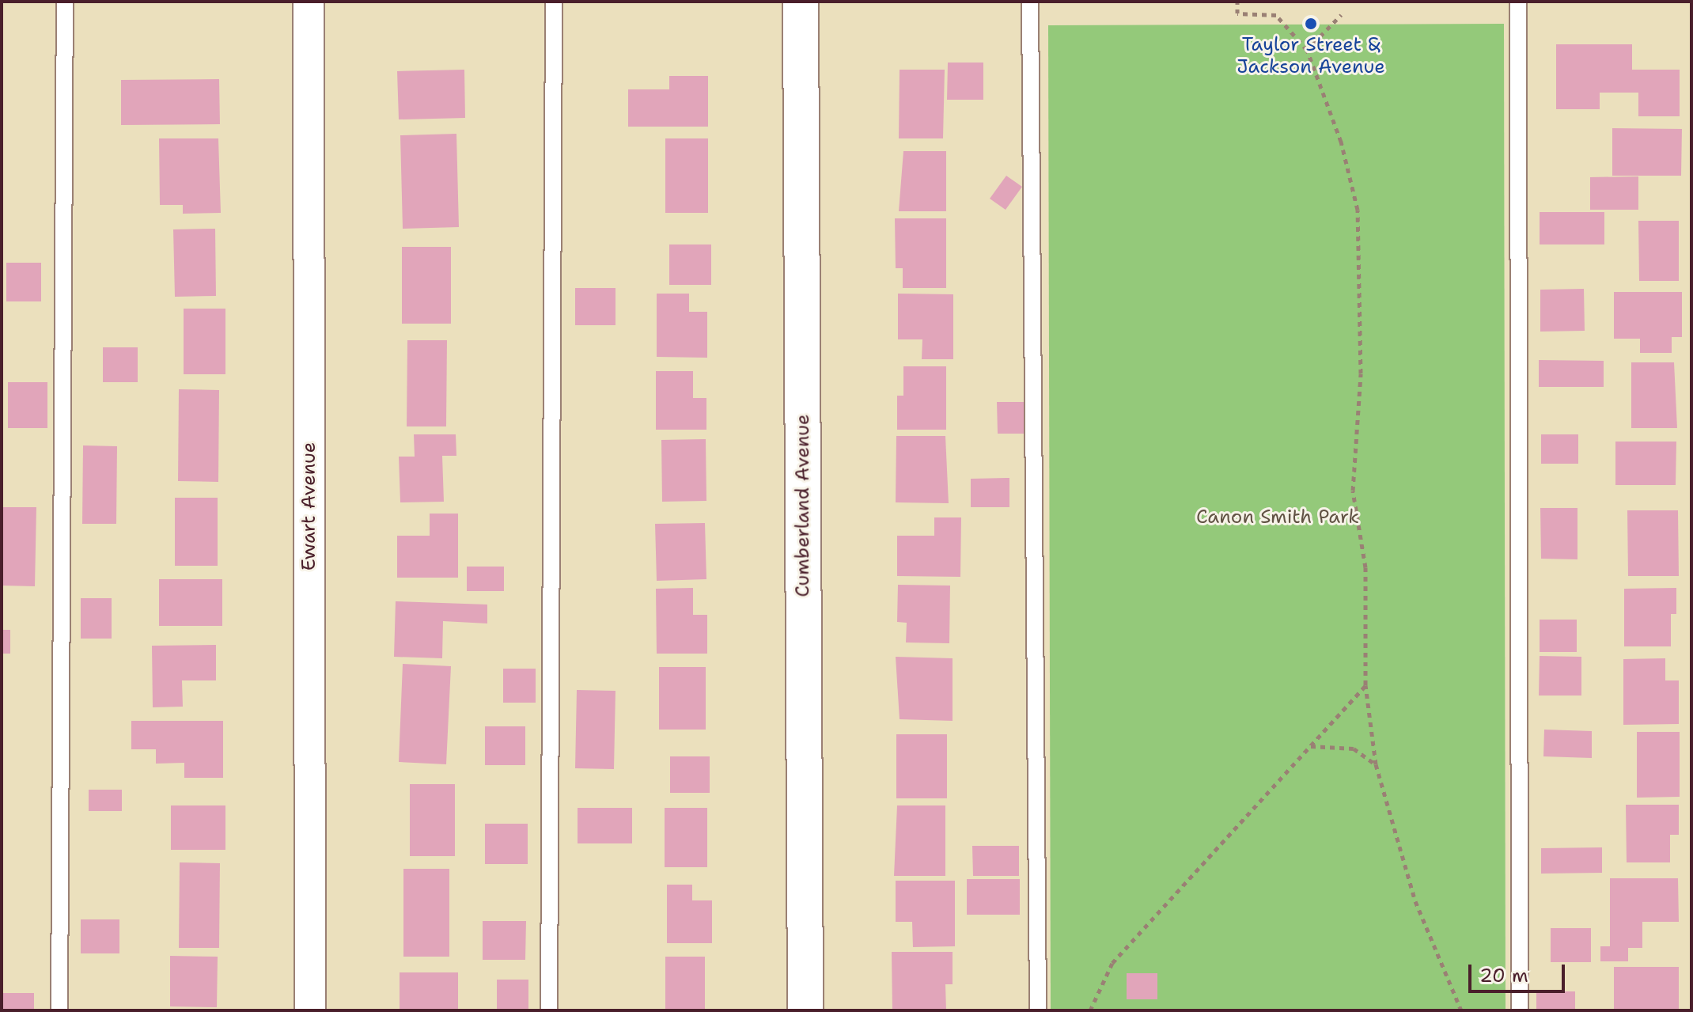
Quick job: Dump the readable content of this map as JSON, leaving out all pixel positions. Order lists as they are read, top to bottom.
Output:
{
  "streets": {
    "street": ["Cumberland Avenue", "Ewart Avenue"]
  },
  "parks": ["Canon Smith Park"],
  "places": ["Taylor Street & Jackson Avenue"],
  "scale_bar": "20 m"
}
